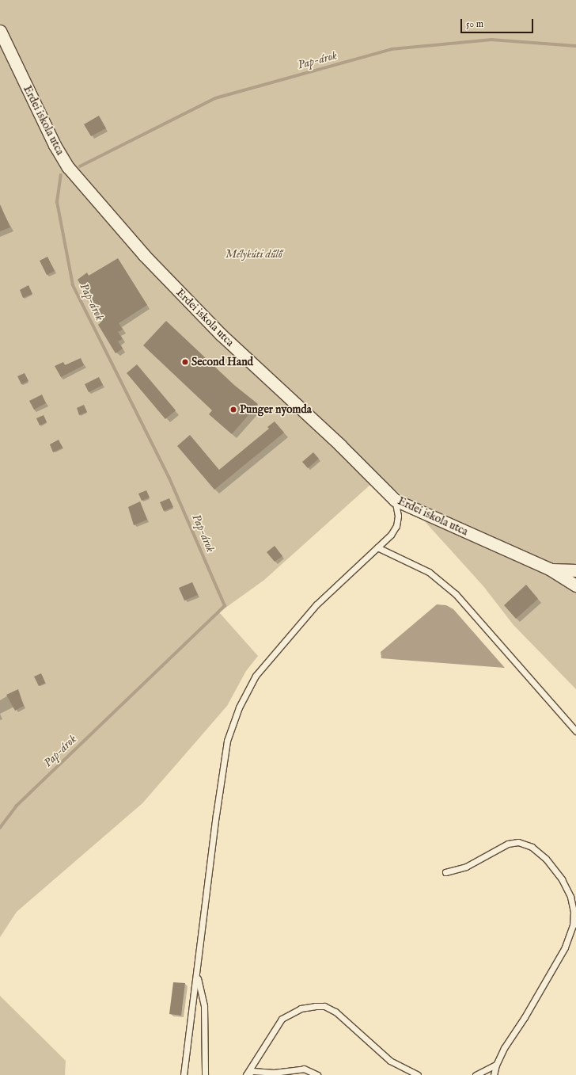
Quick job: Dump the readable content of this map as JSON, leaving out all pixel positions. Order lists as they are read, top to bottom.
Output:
{
  "streets": {
    "street": ["Erdei iskola utca"]
  },
  "water": ["Pap-árok"],
  "parks": ["Mélykúti dűlő"],
  "places": ["Second Hand", "Punger nyomda"],
  "scale_bar": "50 m"
}
